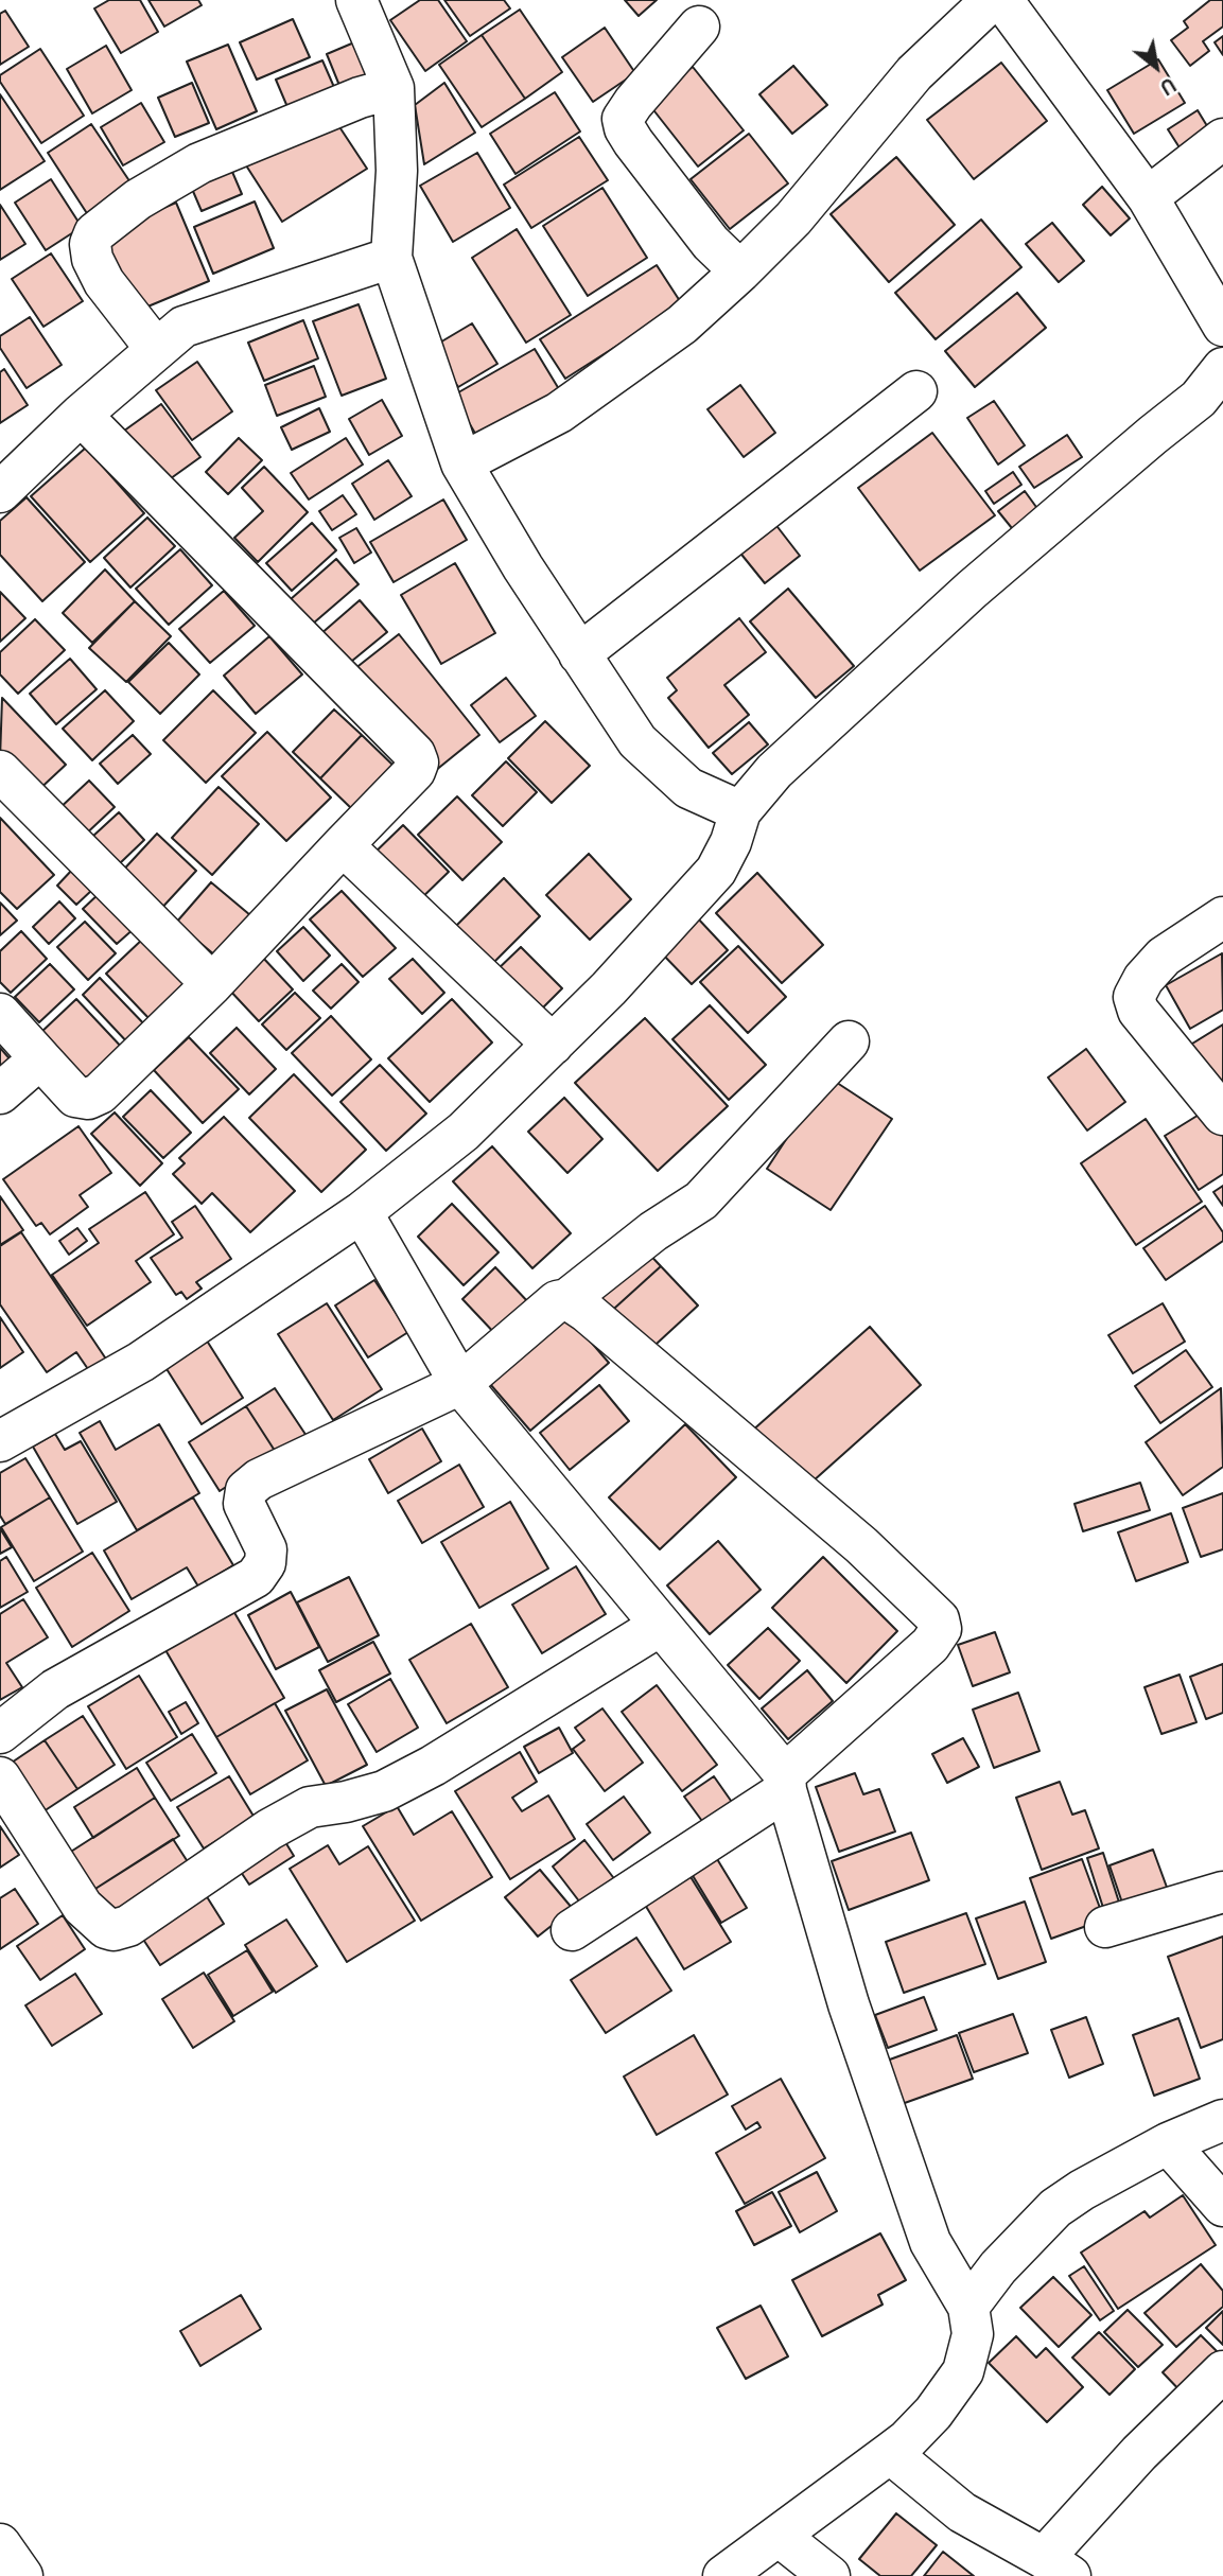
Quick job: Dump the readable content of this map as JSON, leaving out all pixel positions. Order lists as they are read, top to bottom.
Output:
{
  "north": "bottom right"
}
